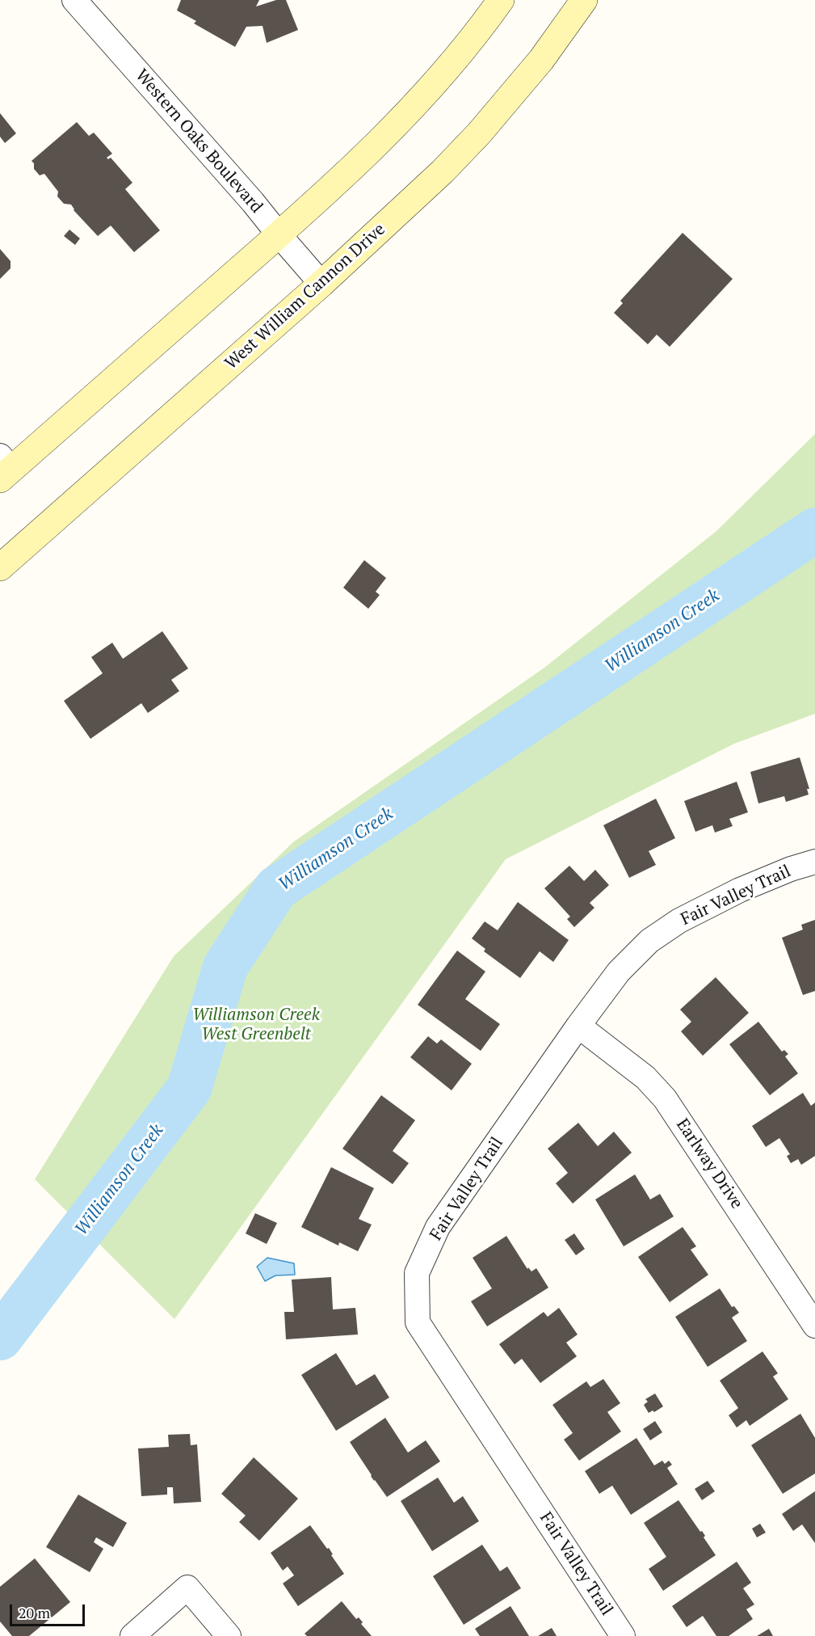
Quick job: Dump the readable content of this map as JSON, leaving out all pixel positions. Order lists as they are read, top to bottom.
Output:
{
  "streets": {
    "main road": ["West William Cannon Drive"],
    "street": ["Western Oaks Boulevard", "Fair Valley Trail", "Earlway Drive"]
  },
  "crossings": [
    ["Western Oaks Boulevard", "West William Cannon Drive"],
    ["Fair Valley Trail", "Earlway Drive"]
  ],
  "water": ["Williamson Creek"],
  "parks": ["Williamson Creek West Greenbelt"],
  "scale_bar": "20 m"
}
